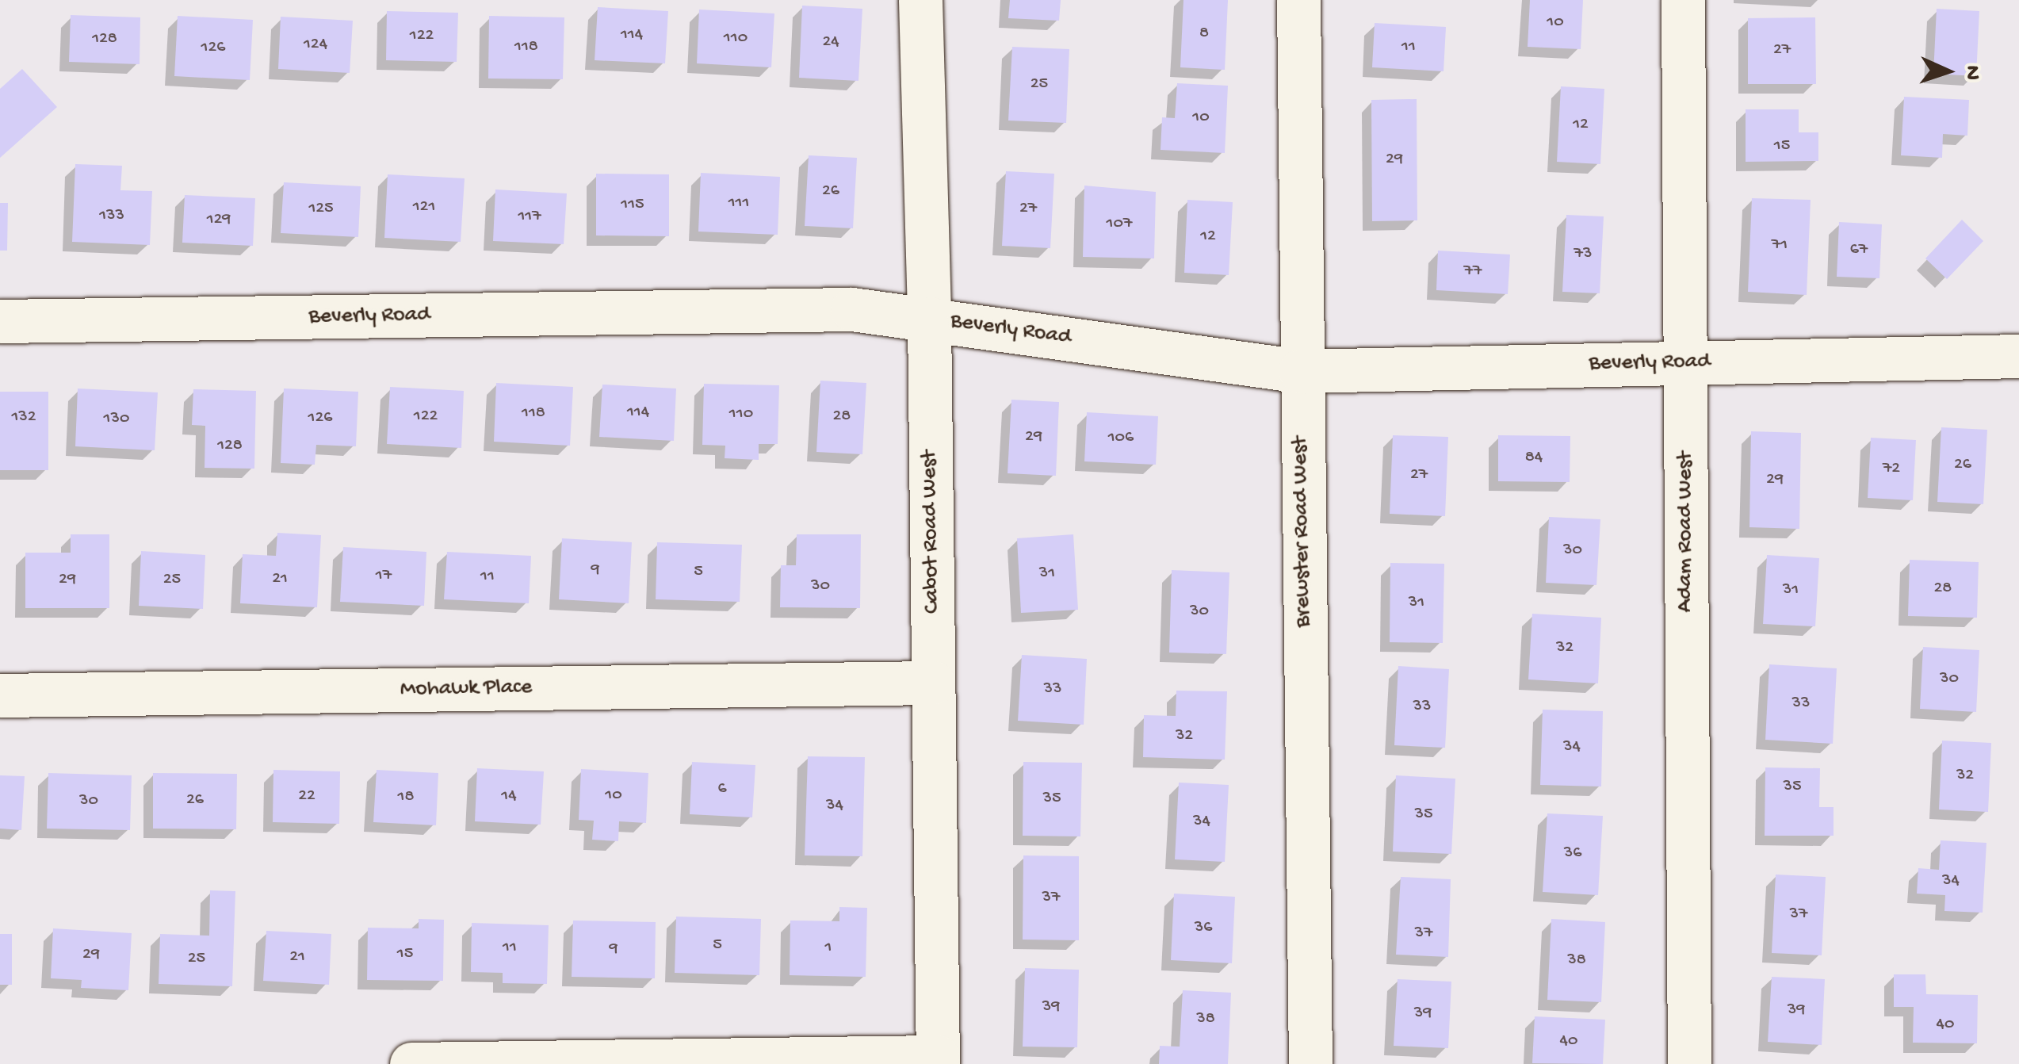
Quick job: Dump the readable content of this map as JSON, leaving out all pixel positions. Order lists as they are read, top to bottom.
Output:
{
  "streets": {
    "street": [
      "Beverly Road",
      "Cabot Road West",
      "Brewster Road West",
      "Adam Road West",
      "Mohawk Place"
    ]
  },
  "crossings": [
    ["Beverly Road", "Cabot Road West"],
    ["Beverly Road", "Brewster Road West"],
    ["Beverly Road", "Adam Road West"],
    ["Cabot Road West", "Mohawk Place"]
  ],
  "house_numbers": [
    "10",
    "8",
    "114",
    "122",
    "110",
    "128",
    "24",
    "124",
    "118",
    "11",
    "126",
    "27",
    "25",
    "10",
    "12",
    "15",
    "29",
    "26",
    "111",
    "115",
    "121",
    "125",
    "27",
    "133",
    "117",
    "129",
    "107",
    "12",
    "71",
    "67",
    "73",
    "77",
    "114",
    "118",
    "110",
    "122",
    "28",
    "132",
    "126",
    "130",
    "29",
    "106",
    "128",
    "84",
    "26",
    "72",
    "27",
    "29",
    "30",
    "9",
    "5",
    "31",
    "17",
    "11",
    "21",
    "29",
    "25",
    "30",
    "28",
    "31",
    "31",
    "30",
    "32",
    "30",
    "33",
    "33",
    "33",
    "32",
    "34",
    "32",
    "35",
    "6",
    "10",
    "22",
    "14",
    "18",
    "35",
    "26",
    "30",
    "34",
    "35",
    "34",
    "36",
    "34",
    "37",
    "37",
    "36",
    "37",
    "5",
    "11",
    "1",
    "9",
    "15",
    "29",
    "21",
    "25",
    "38",
    "39",
    "39",
    "39",
    "38",
    "40",
    "40"
  ],
  "north": "right"
}
